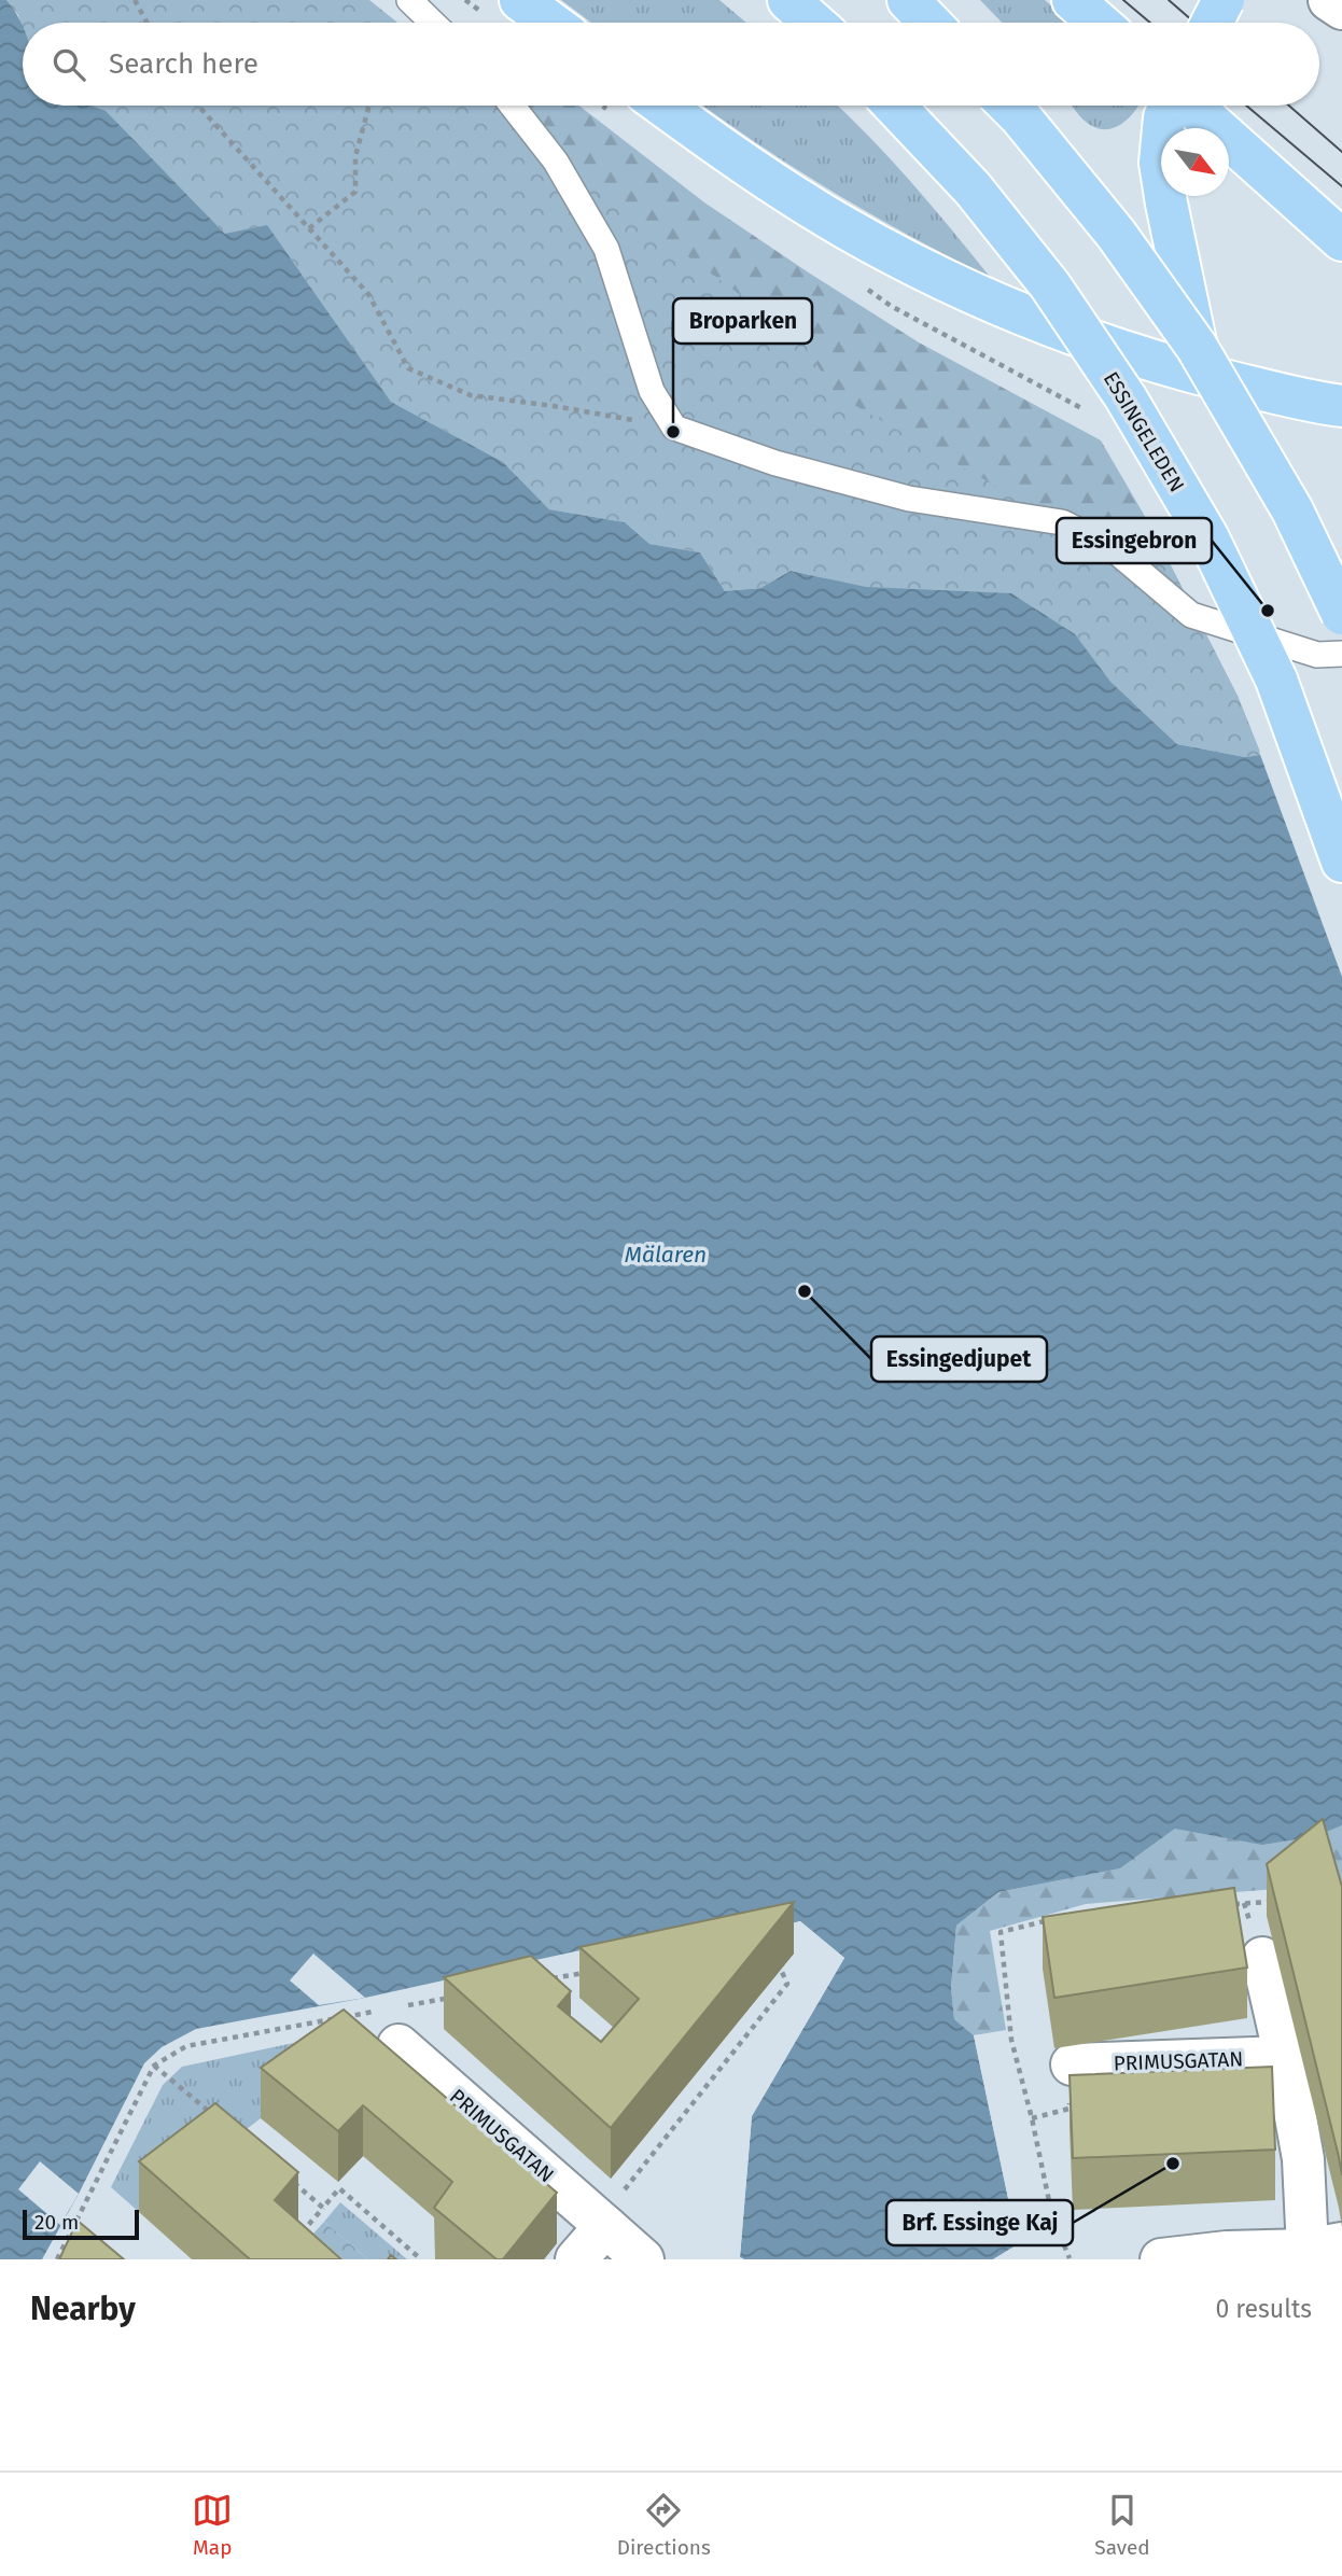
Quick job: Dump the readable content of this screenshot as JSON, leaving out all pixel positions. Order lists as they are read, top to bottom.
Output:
{
  "streets": {
    "highway": ["ESSINGELEDEN"],
    "street": ["PRIMUSGATAN"]
  },
  "water": ["Mälaren"],
  "places": [
    "Broparken",
    "Essingebron",
    "Essingedjupet",
    "Brf. Essinge Kaj"
  ],
  "scale_bar": "20 m",
  "north": "bottom right",
  "page": {
    "search": "Search here",
    "scale": "20 m",
    "heading": ["Nearby", "0 results"],
    "nav": ["Map", "Directions", "Saved"]
  }
}
